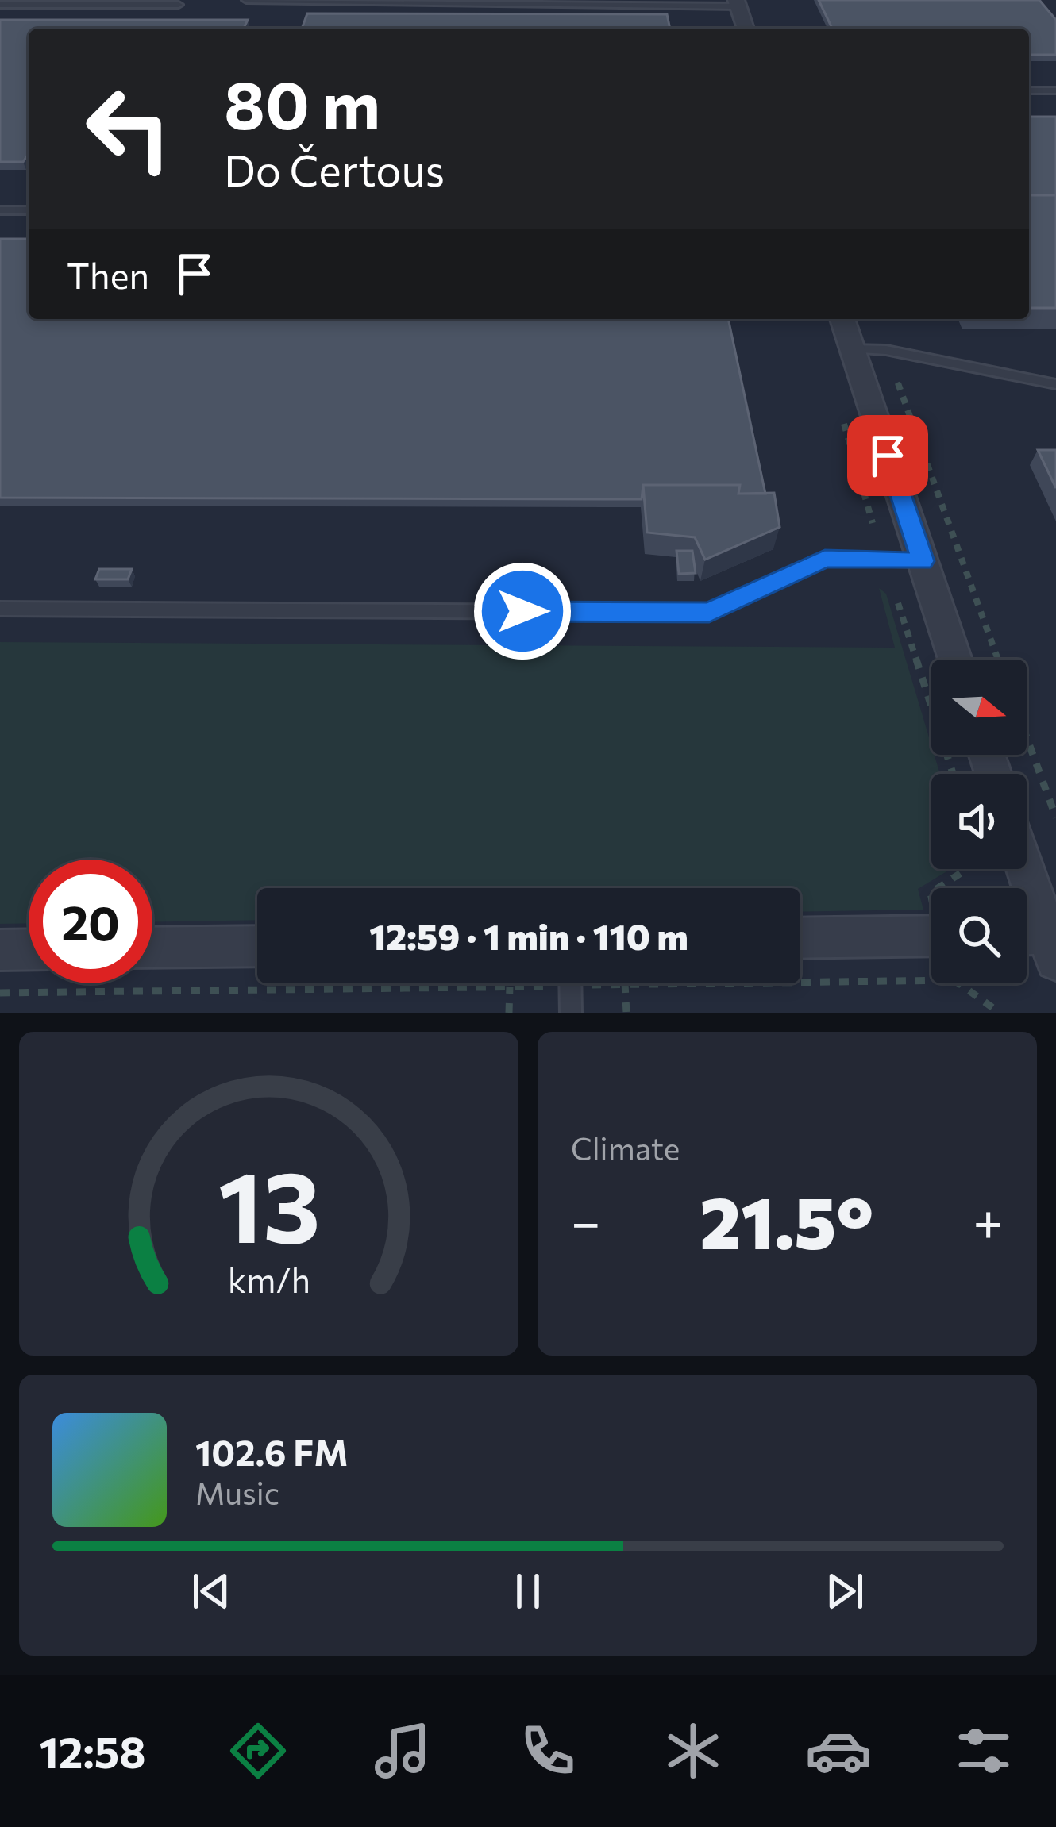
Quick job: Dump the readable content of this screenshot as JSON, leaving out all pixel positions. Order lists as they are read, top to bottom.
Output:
{
  "north": "right",
  "page": {
    "turn": ["80 m", "Do Čertous"],
    "then": "Then",
    "limit": "20",
    "trip": "12:59 · 1 min · 110 m",
    "tile": "Climate",
    "heat": ["−", "21.5°", "+"],
    "song": ["102.6 FM", "Music"],
    "tabs": "12:58",
    "gauge": ["13", "km/h"]
  }
}
